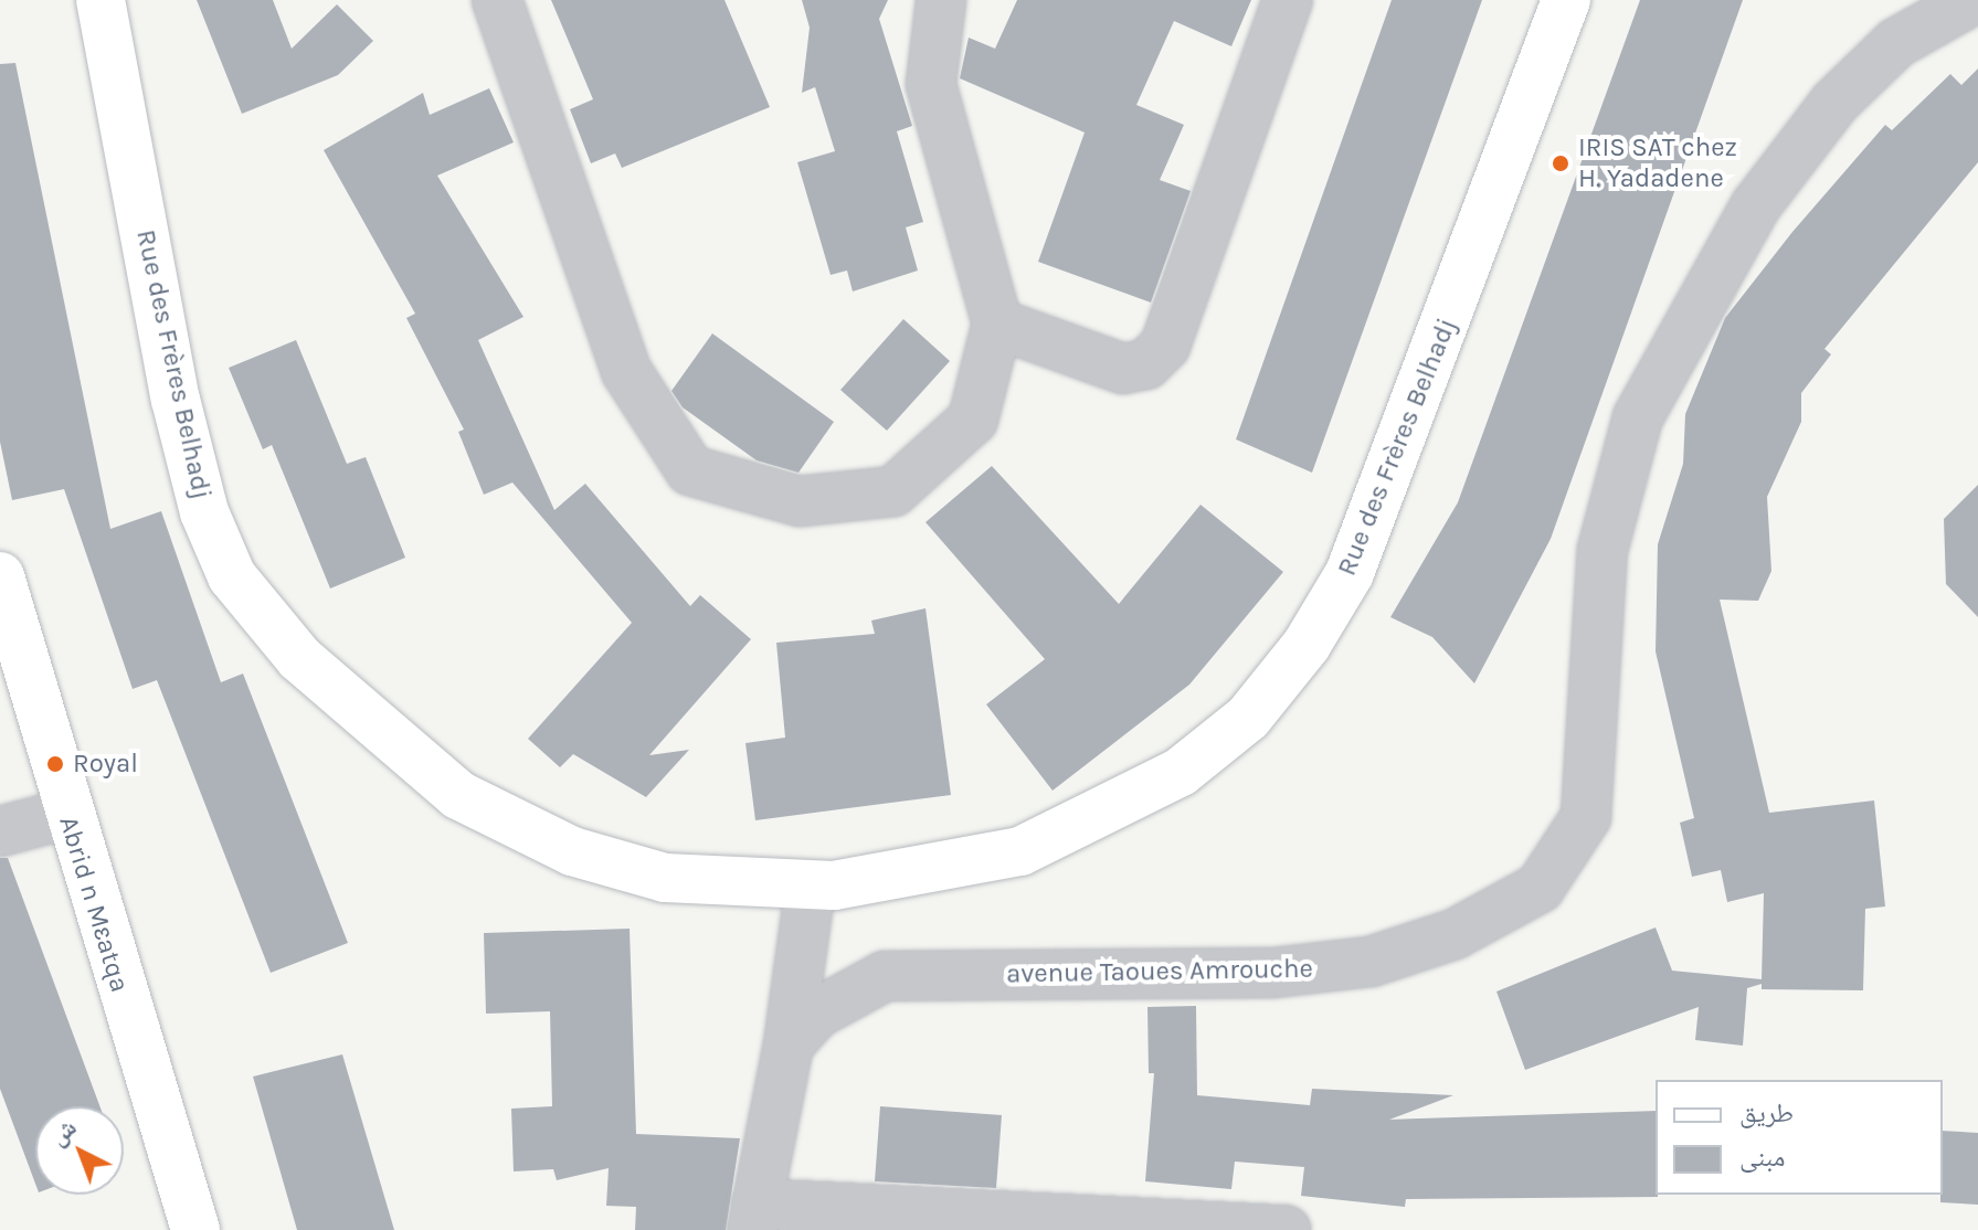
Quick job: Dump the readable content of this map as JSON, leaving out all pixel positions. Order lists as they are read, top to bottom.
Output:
{
  "streets": {
    "main road": ["Rue des Frères Belhadj", "Abrid n Mɛatqa"],
    "street": ["avenue Taoues Amrouche"]
  },
  "places": ["IRIS SAT chez H. Yadadene", "Royal"],
  "legend": ["طريق", "مبنى"],
  "north": "top left"
}
